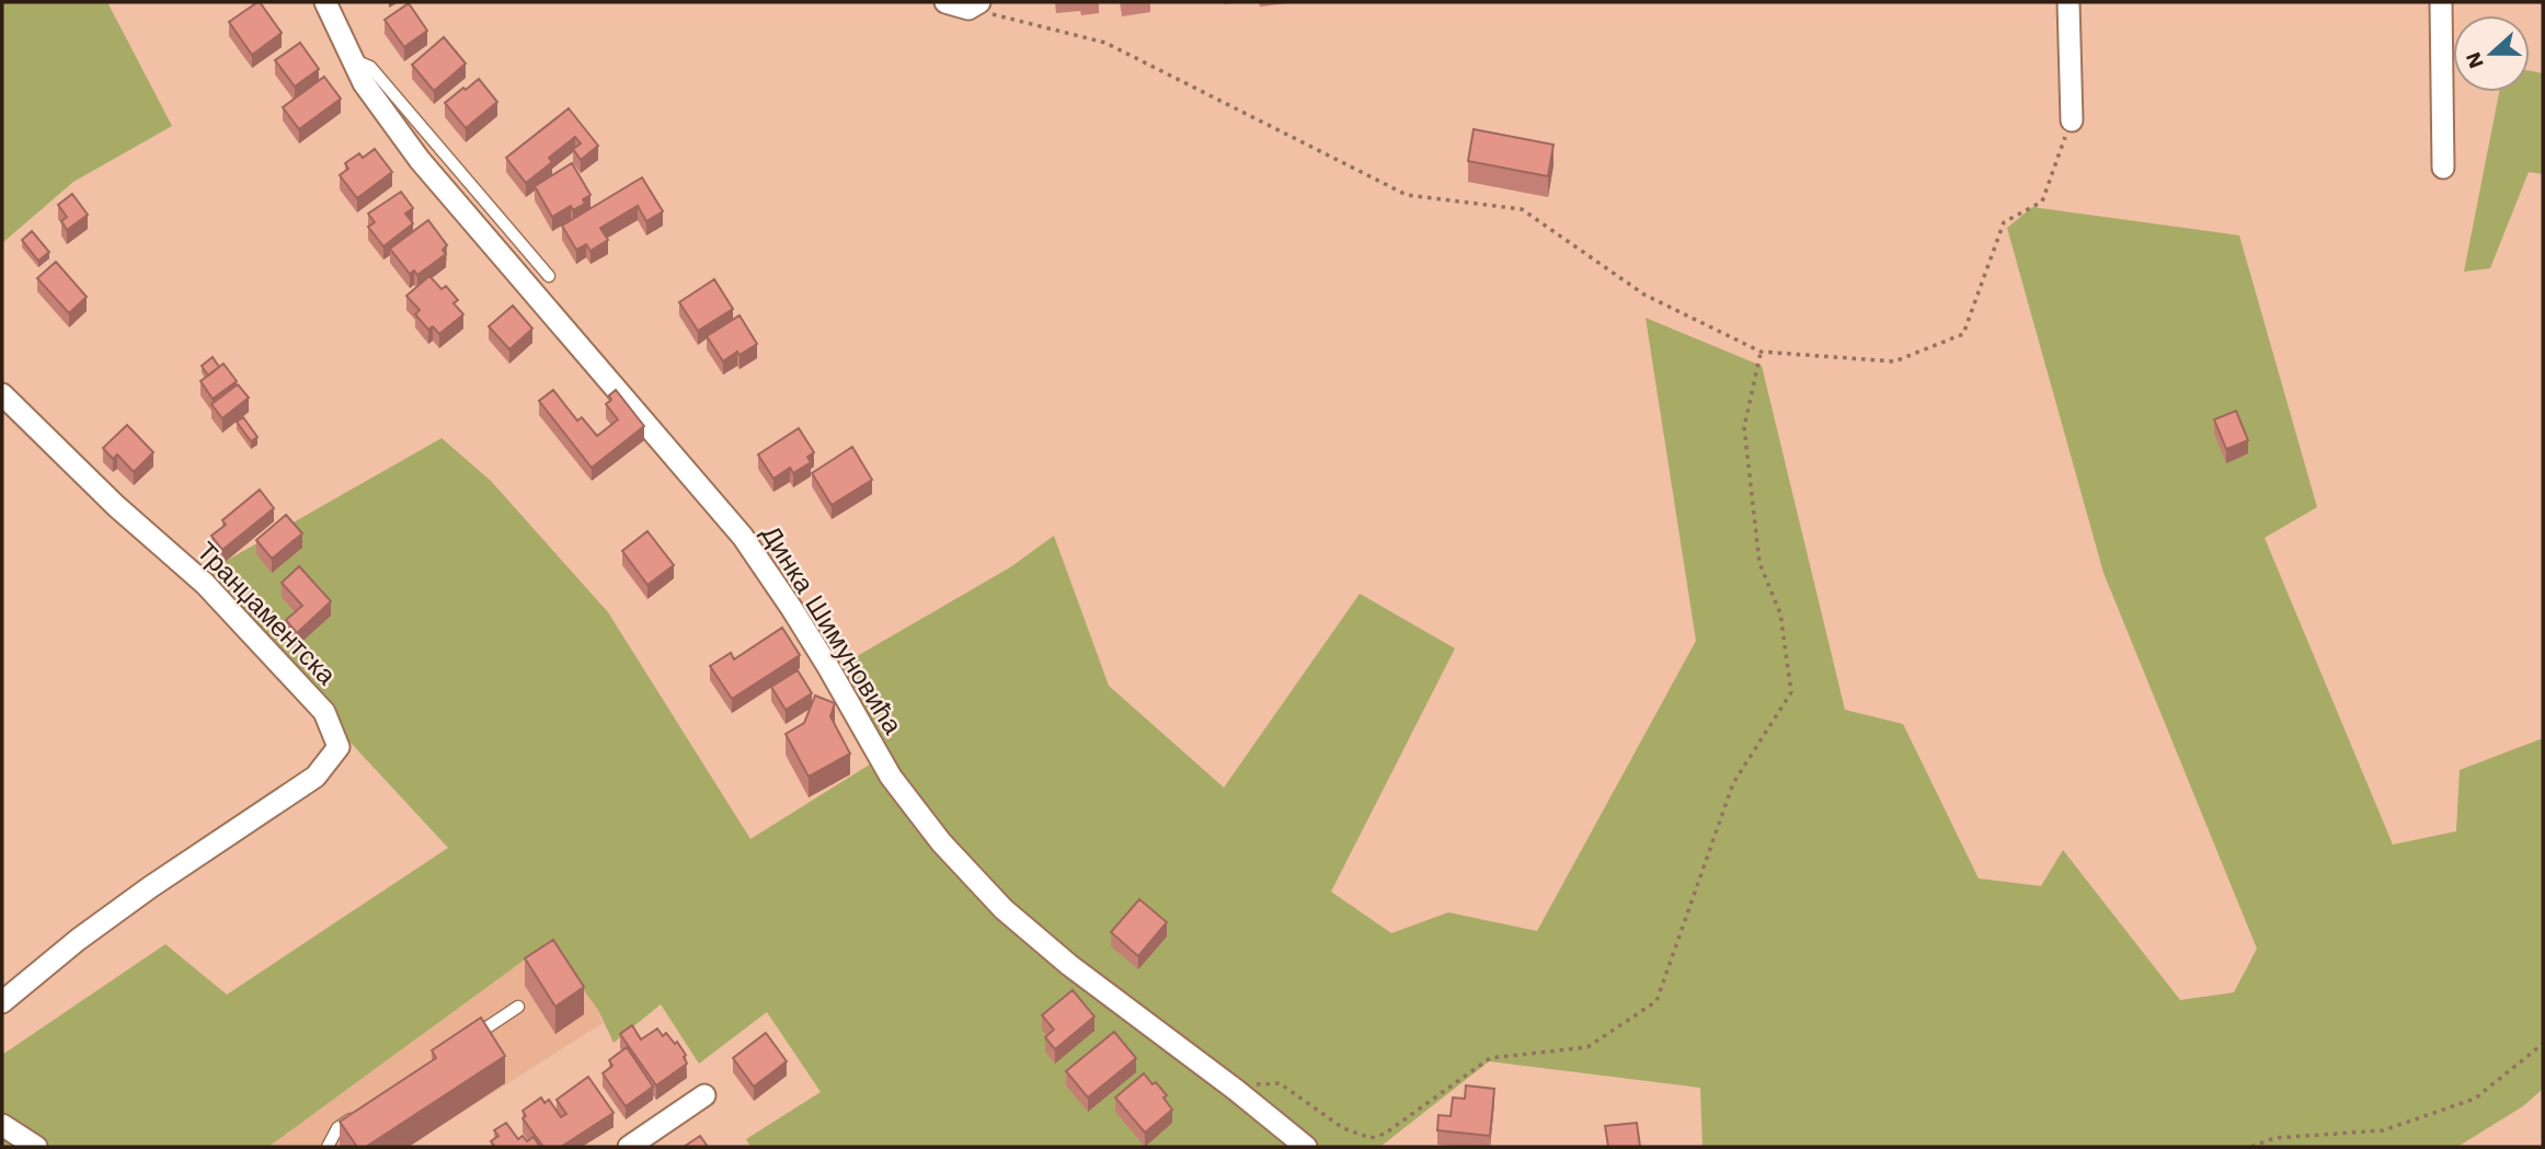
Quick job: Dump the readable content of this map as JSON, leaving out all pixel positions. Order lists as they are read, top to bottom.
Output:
{
  "streets": {
    "street": ["Транџаментска", "Динка Шимуновића"]
  },
  "north": "left"
}
